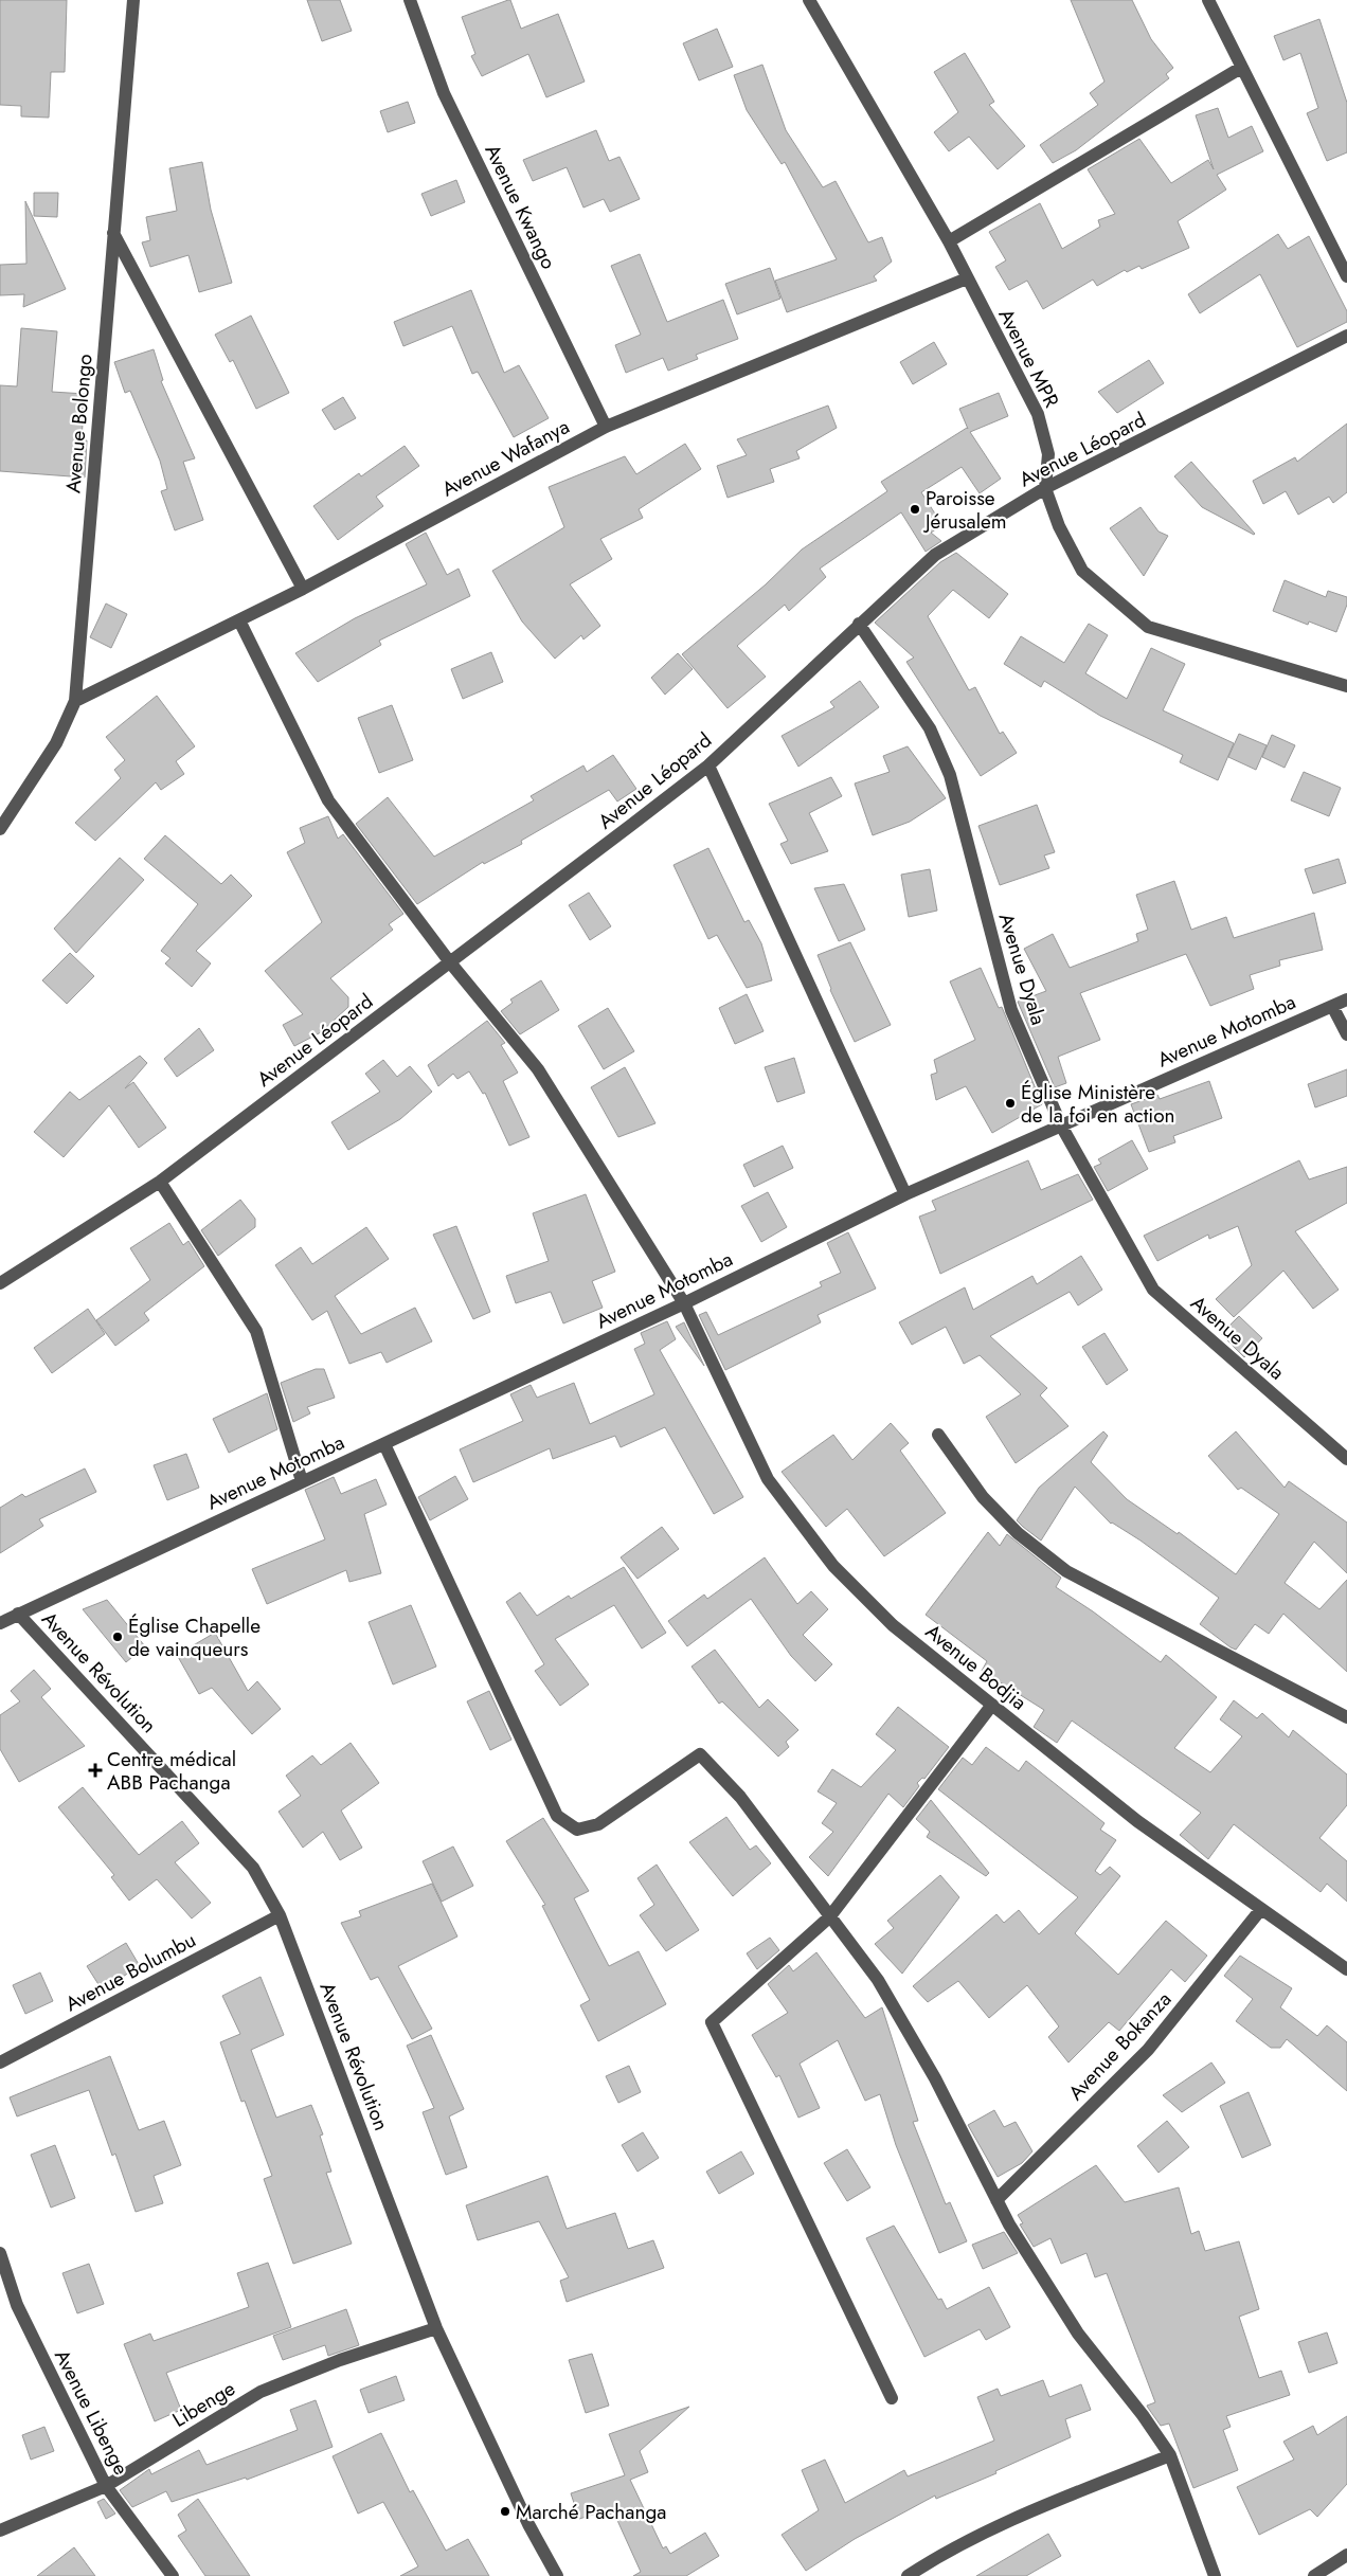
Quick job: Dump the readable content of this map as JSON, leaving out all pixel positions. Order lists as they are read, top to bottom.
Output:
{
  "streets": {
    "street": [
      "Avenue Kwango",
      "Avenue MPR",
      "Avenue Bolongo",
      "Avenue Léopard",
      "Avenue Wafanya",
      "Avenue Dyala",
      "Avenue Motomba",
      "Avenue Bodjia",
      "Avenue Révolution",
      "Avenue Bolumbu",
      "Avenue Bokanza",
      "Libenge",
      "Avenue Libenge"
    ]
  },
  "crossings": [
    ["Avenue Kwango", "Avenue Wafanya"],
    ["Avenue MPR", "Avenue Léopard"],
    ["Avenue MPR", "Avenue Wafanya"],
    ["Avenue Bolongo", "Avenue Wafanya"],
    ["Avenue Léopard", "Avenue Dyala"],
    ["Avenue Léopard", "Avenue Bodjia"],
    ["Avenue Wafanya", "Avenue Bodjia"],
    ["Avenue Dyala", "Avenue Motomba"],
    ["Avenue Motomba", "Avenue Bodjia"],
    ["Avenue Motomba", "Avenue Révolution"],
    ["Avenue Bodjia", "Avenue Bokanza"],
    ["Avenue Révolution", "Avenue Bolumbu"],
    ["Avenue Révolution", "Libenge"],
    ["Libenge", "Avenue Libenge"]
  ],
  "places": {
    "other": [
      "Paroisse Jérusalem",
      "Église Ministère de la foi en action",
      "Église Chapelle de vainqueurs",
      "Marché Pachanga"
    ],
    "health": ["Centre médical ABB Pachanga"]
  }
}
